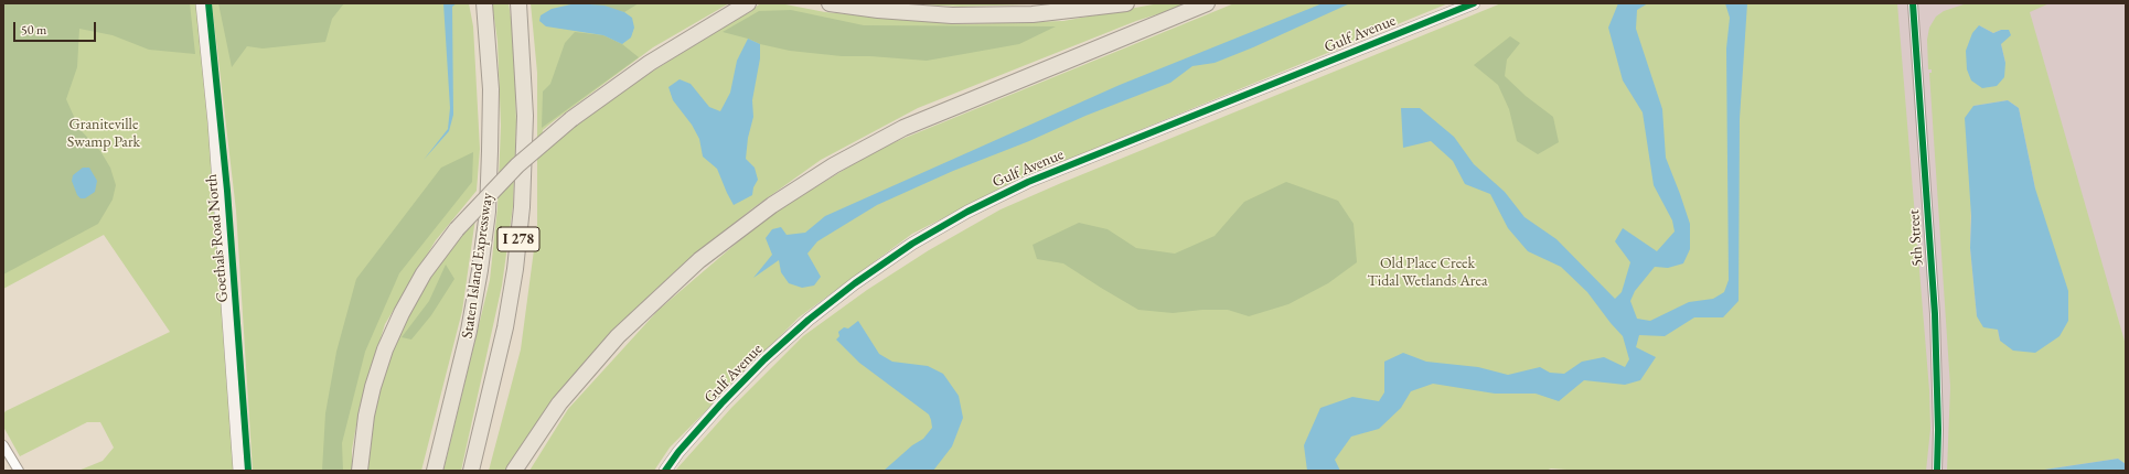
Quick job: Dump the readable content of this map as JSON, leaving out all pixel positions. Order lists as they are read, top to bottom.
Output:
{
  "streets": {
    "highway": ["I 278", "Staten Island Expressway"],
    "street": ["Gulf Avenue", "Goethals Road North", "5th Street"]
  },
  "parks": ["Graniteville Swamp Park", "Old Place Creek Tidal Wetlands Area"],
  "scale_bar": "50 m"
}
